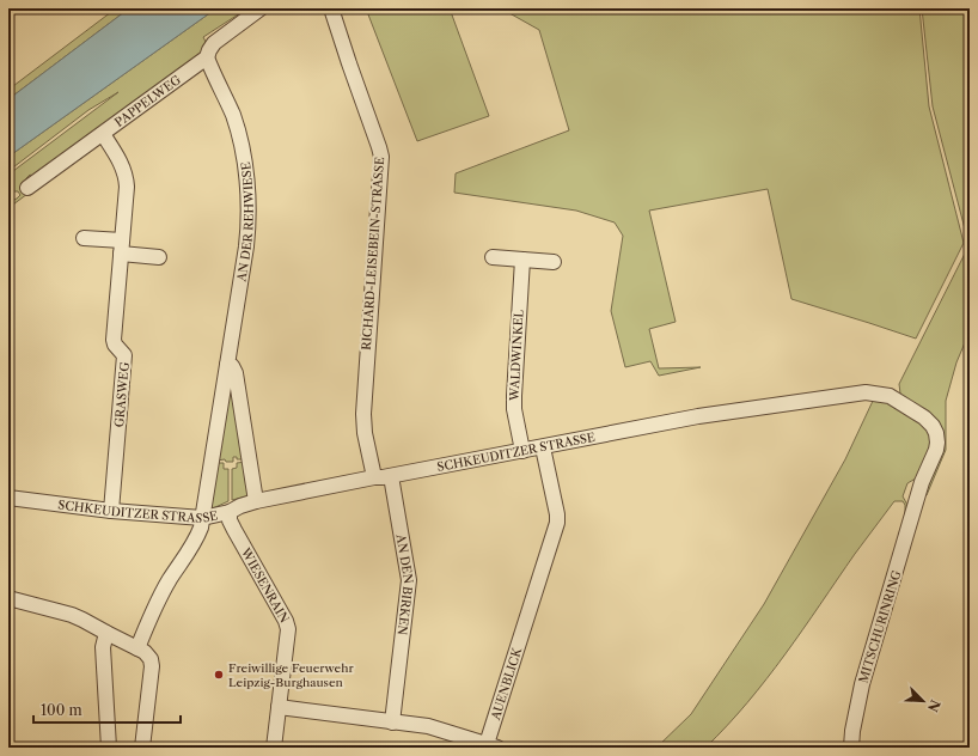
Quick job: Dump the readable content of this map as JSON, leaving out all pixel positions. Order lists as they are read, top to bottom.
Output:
{
  "streets": {
    "street": [
      "PAPPELWEG",
      "AN DER REHWIESE",
      "RICHARD-LEISEBEIN-STRASSE",
      "WALDWINKEL",
      "GRASWEG",
      "SCHKEUDITZER STRASSE",
      "AN DEN BIRKEN",
      "WIESENRAIN",
      "MITSCHURINRING",
      "AUENBLICK"
    ]
  },
  "crossings": [
    ["PAPPELWEG", "AN DER REHWIESE"],
    ["PAPPELWEG", "GRASWEG"],
    ["AN DER REHWIESE", "SCHKEUDITZER STRASSE"],
    ["RICHARD-LEISEBEIN-STRASSE", "SCHKEUDITZER STRASSE"],
    ["WALDWINKEL", "SCHKEUDITZER STRASSE"],
    ["GRASWEG", "SCHKEUDITZER STRASSE"],
    ["SCHKEUDITZER STRASSE", "AN DEN BIRKEN"],
    ["SCHKEUDITZER STRASSE", "WIESENRAIN"],
    ["SCHKEUDITZER STRASSE", "MITSCHURINRING"],
    ["SCHKEUDITZER STRASSE", "AUENBLICK"],
    ["AN DEN BIRKEN", "AUENBLICK"],
    ["WIESENRAIN", "AUENBLICK"]
  ],
  "places": ["Freiwillige Feuerwehr Leipzig-Burghausen"],
  "scale_bar": "100 m",
  "north": "bottom right"
}
